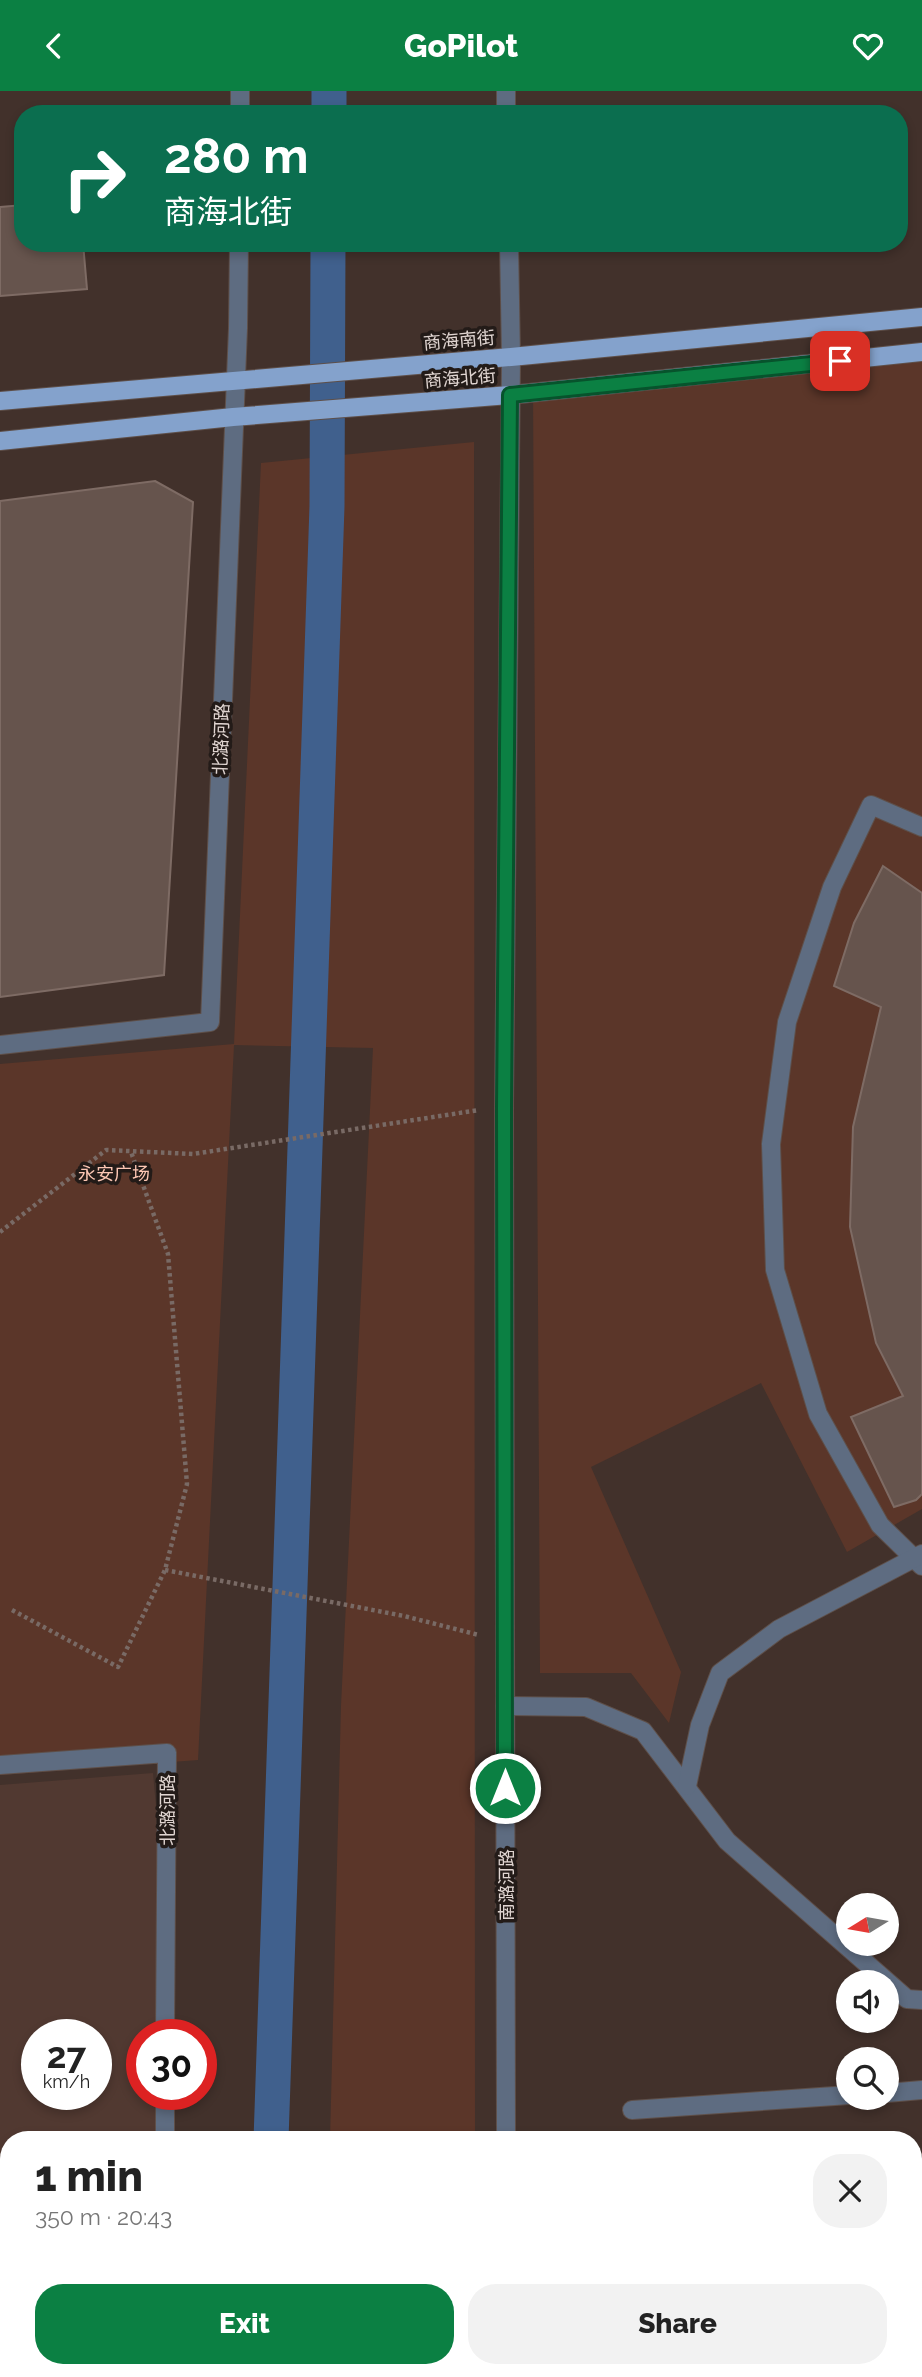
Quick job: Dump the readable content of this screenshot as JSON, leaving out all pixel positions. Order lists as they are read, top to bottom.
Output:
{
  "streets": {
    "main road": ["商海南街", "商海北街"],
    "street": ["北潞河路", "南潞河路"]
  },
  "crossings": [
    ["商海南街", "北潞河路"],
    ["商海南街", "南潞河路"],
    ["商海北街", "北潞河路"],
    ["商海北街", "南潞河路"]
  ],
  "parks": ["永安广场"],
  "north": "left",
  "page": {
    "header": "GoPilot",
    "turn": ["280 m", "商海北街"],
    "speed": "27 km/h",
    "limit": "30",
    "heading": ["1 min", "350 m · 20:43"],
    "buttons": ["Exit", "Share"]
  }
}
